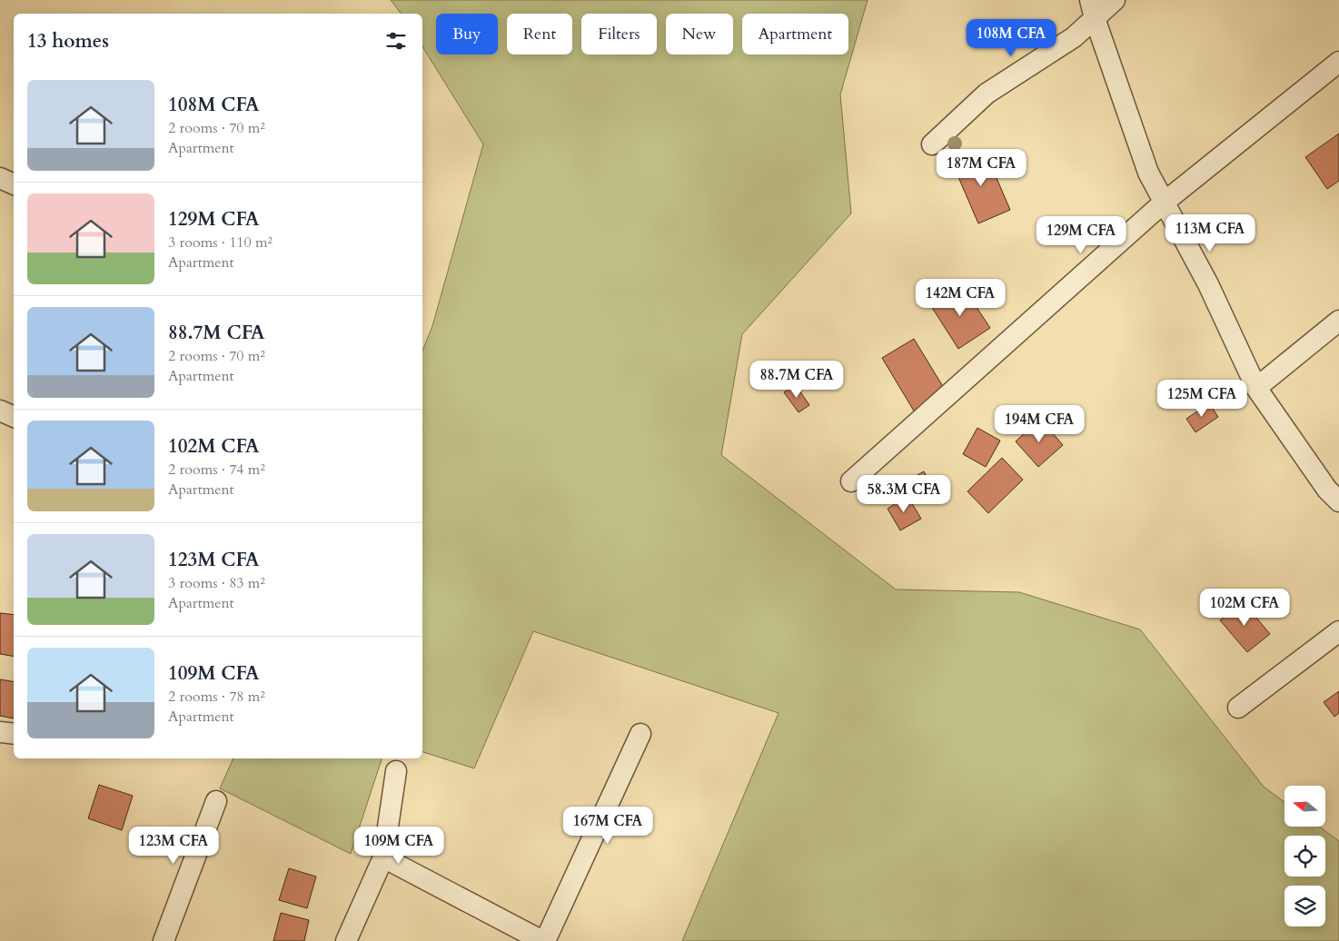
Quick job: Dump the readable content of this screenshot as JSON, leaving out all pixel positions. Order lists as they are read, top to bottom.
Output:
{
  "north": "left",
  "page": {
    "chip": [
      "Buy",
      "Rent",
      "Filters",
      "New",
      "Apartment"
    ],
    "heading": "13 homes",
    "price": [
      "108M CFA",
      "187M CFA",
      "113M CFA",
      "129M CFA",
      "142M CFA",
      "88.7M CFA",
      "125M CFA",
      "194M CFA",
      "58.3M CFA",
      "102M CFA",
      "167M CFA",
      "123M CFA",
      "109M CFA"
    ],
    "list": [
      {
        "name": "108M CFA",
        "note": "2 rooms · 70 m² · Apartment"
      },
      {
        "name": "129M CFA",
        "note": "3 rooms · 110 m² · Apartment"
      },
      {
        "name": "88.7M CFA",
        "note": "2 rooms · 70 m² · Apartment"
      },
      {
        "name": "102M CFA",
        "note": "2 rooms · 74 m² · Apartment"
      },
      {
        "name": "123M CFA",
        "note": "3 rooms · 83 m² · Apartment"
      },
      {
        "name": "109M CFA",
        "note": "2 rooms · 78 m² · Apartment"
      }
    ]
  }
}
